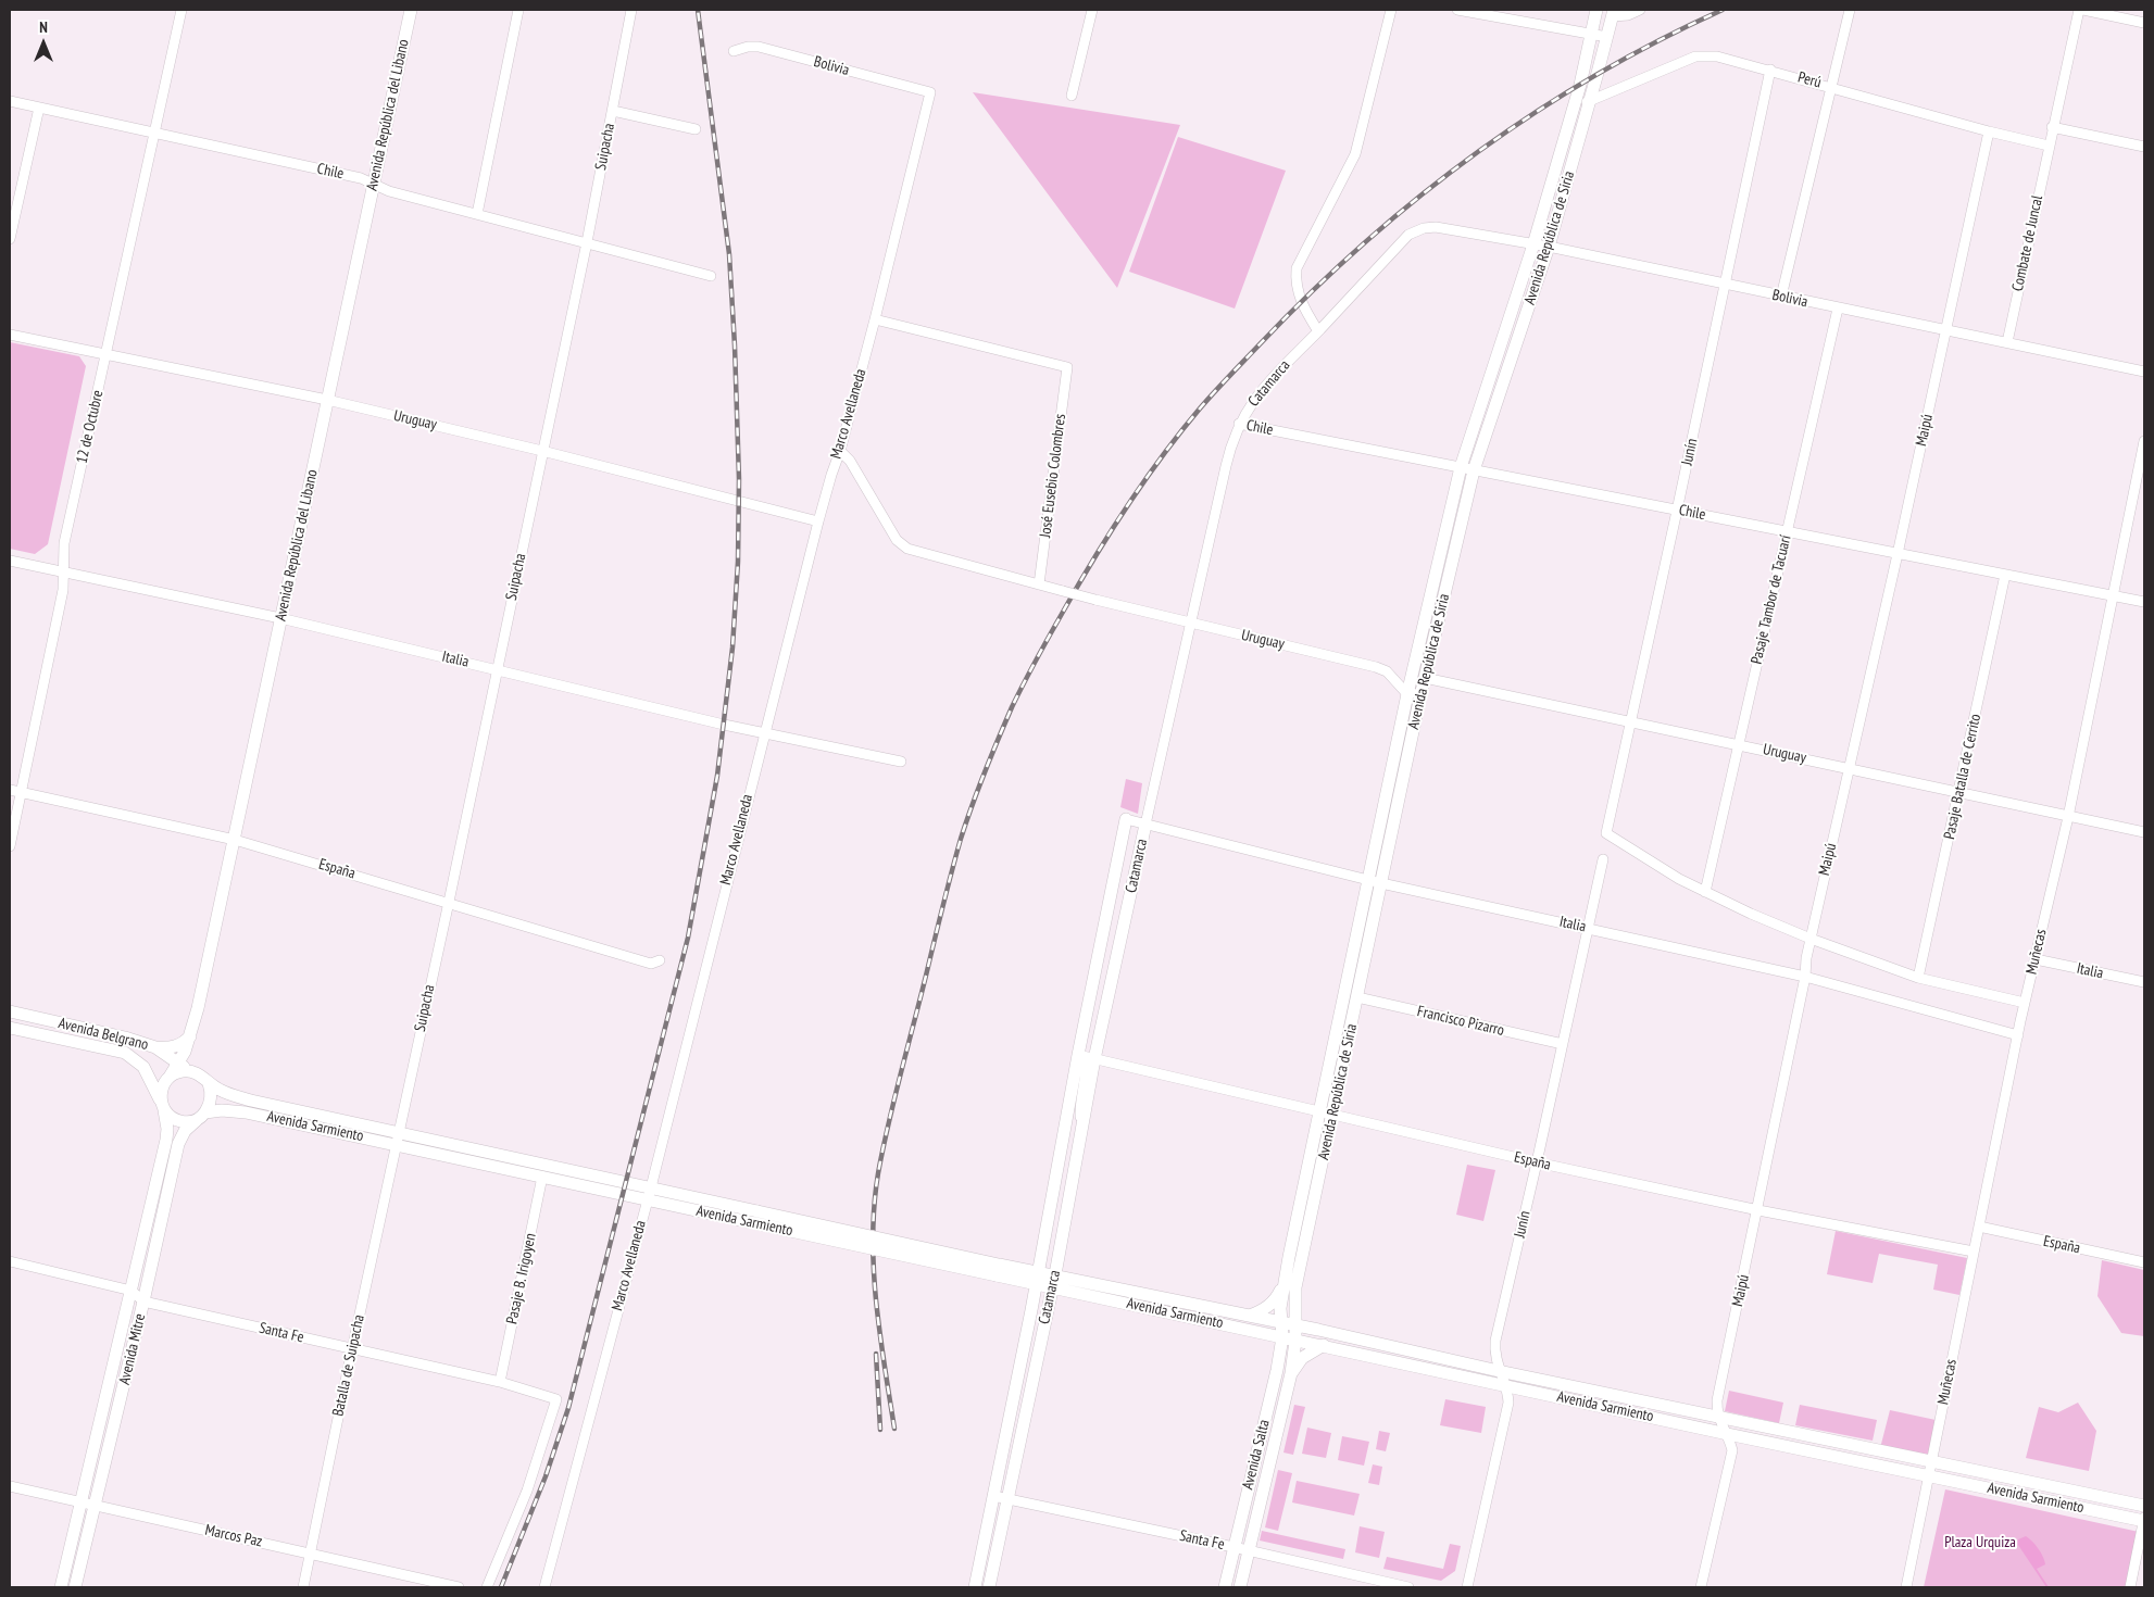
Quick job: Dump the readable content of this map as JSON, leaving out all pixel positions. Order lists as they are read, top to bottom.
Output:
{
  "streets": {
    "main road": [
      "Avenida República del Libano",
      "Avenida República de Siria",
      "Catamarca",
      "Avenida Belgrano",
      "Avenida Sarmiento",
      "Avenida Mitre",
      "Avenida Salta"
    ],
    "street": [
      "Bolivia",
      "Perú",
      "Suipacha",
      "Chile",
      "Combate de Juncal",
      "Marco Avellaneda",
      "Uruguay",
      "12 de Octubre",
      "Maipú",
      "Junín",
      "José Eusebio Colombres",
      "Pasaje Tambor de Tacuarí",
      "Italia",
      "Pasaje Batalla de Cerrito",
      "España",
      "Muñecas",
      "Francisco Pizarro",
      "Pasaje B. Irigoyen",
      "Santa Fe",
      "Batalla de Suipacha",
      "Marcos Paz"
    ]
  },
  "crossings": [
    ["Bolivia", "Avenida República de Siria"],
    ["Bolivia", "Combate de Juncal"],
    ["Bolivia", "Catamarca"],
    ["Bolivia", "Marco Avellaneda"],
    ["Bolivia", "Maipú"],
    ["Bolivia", "Junín"],
    ["Bolivia", "Pasaje Tambor de Tacuarí"],
    ["Perú", "Avenida República de Siria"],
    ["Perú", "Combate de Juncal"],
    ["Perú", "Maipú"],
    ["Perú", "Junín"],
    ["Avenida República del Libano", "Chile"],
    ["Avenida República del Libano", "Uruguay"],
    ["Avenida República del Libano", "Italia"],
    ["Avenida República del Libano", "España"],
    ["Avenida República del Libano", "Avenida Belgrano"],
    ["Avenida República del Libano", "Avenida Sarmiento"],
    ["Avenida República del Libano", "Avenida Mitre"],
    ["Suipacha", "Chile"],
    ["Suipacha", "Uruguay"],
    ["Suipacha", "Italia"],
    ["Suipacha", "España"],
    ["Suipacha", "Avenida Sarmiento"],
    ["Suipacha", "Batalla de Suipacha"],
    ["Chile", "Avenida República de Siria"],
    ["Chile", "Catamarca"],
    ["Chile", "12 de Octubre"],
    ["Chile", "Maipú"],
    ["Chile", "Junín"],
    ["Chile", "Pasaje Tambor de Tacuarí"],
    ["Chile", "Pasaje Batalla de Cerrito"],
    ["Chile", "Muñecas"],
    ["Avenida República de Siria", "Uruguay"],
    ["Avenida República de Siria", "Italia"],
    ["Avenida República de Siria", "España"],
    ["Avenida República de Siria", "Francisco Pizarro"],
    ["Avenida República de Siria", "Avenida Sarmiento"],
    ["Avenida República de Siria", "Avenida Salta"],
    ["Catamarca", "Uruguay"],
    ["Catamarca", "Italia"],
    ["Catamarca", "España"],
    ["Catamarca", "Avenida Sarmiento"],
    ["Catamarca", "Santa Fe"],
    ["Marco Avellaneda", "Uruguay"],
    ["Marco Avellaneda", "José Eusebio Colombres"],
    ["Marco Avellaneda", "Italia"],
    ["Marco Avellaneda", "Avenida Sarmiento"],
    ["Uruguay", "12 de Octubre"],
    ["Uruguay", "Maipú"],
    ["Uruguay", "Junín"],
    ["Uruguay", "José Eusebio Colombres"],
    ["Uruguay", "Pasaje Tambor de Tacuarí"],
    ["Uruguay", "Pasaje Batalla de Cerrito"],
    ["Uruguay", "Muñecas"],
    ["12 de Octubre", "Italia"],
    ["12 de Octubre", "España"],
    ["Maipú", "Italia"],
    ["Maipú", "España"],
    ["Maipú", "Avenida Sarmiento"],
    ["Junín", "Pasaje Tambor de Tacuarí"],
    ["Junín", "Italia"],
    ["Junín", "España"],
    ["Junín", "Francisco Pizarro"],
    ["Junín", "Avenida Sarmiento"],
    ["Italia", "Muñecas"],
    ["España", "Muñecas"],
    ["Muñecas", "Avenida Sarmiento"],
    ["Avenida Belgrano", "Avenida Sarmiento"],
    ["Avenida Belgrano", "Avenida Mitre"],
    ["Avenida Sarmiento", "Pasaje B. Irigoyen"],
    ["Avenida Sarmiento", "Avenida Mitre"],
    ["Avenida Sarmiento", "Batalla de Suipacha"],
    ["Avenida Sarmiento", "Avenida Salta"],
    ["Pasaje B. Irigoyen", "Santa Fe"],
    ["Santa Fe", "Avenida Mitre"],
    ["Santa Fe", "Batalla de Suipacha"],
    ["Santa Fe", "Avenida Salta"],
    ["Avenida Mitre", "Marcos Paz"],
    ["Batalla de Suipacha", "Marcos Paz"]
  ],
  "parks": ["Plaza Urquiza"],
  "north": "top"
}
